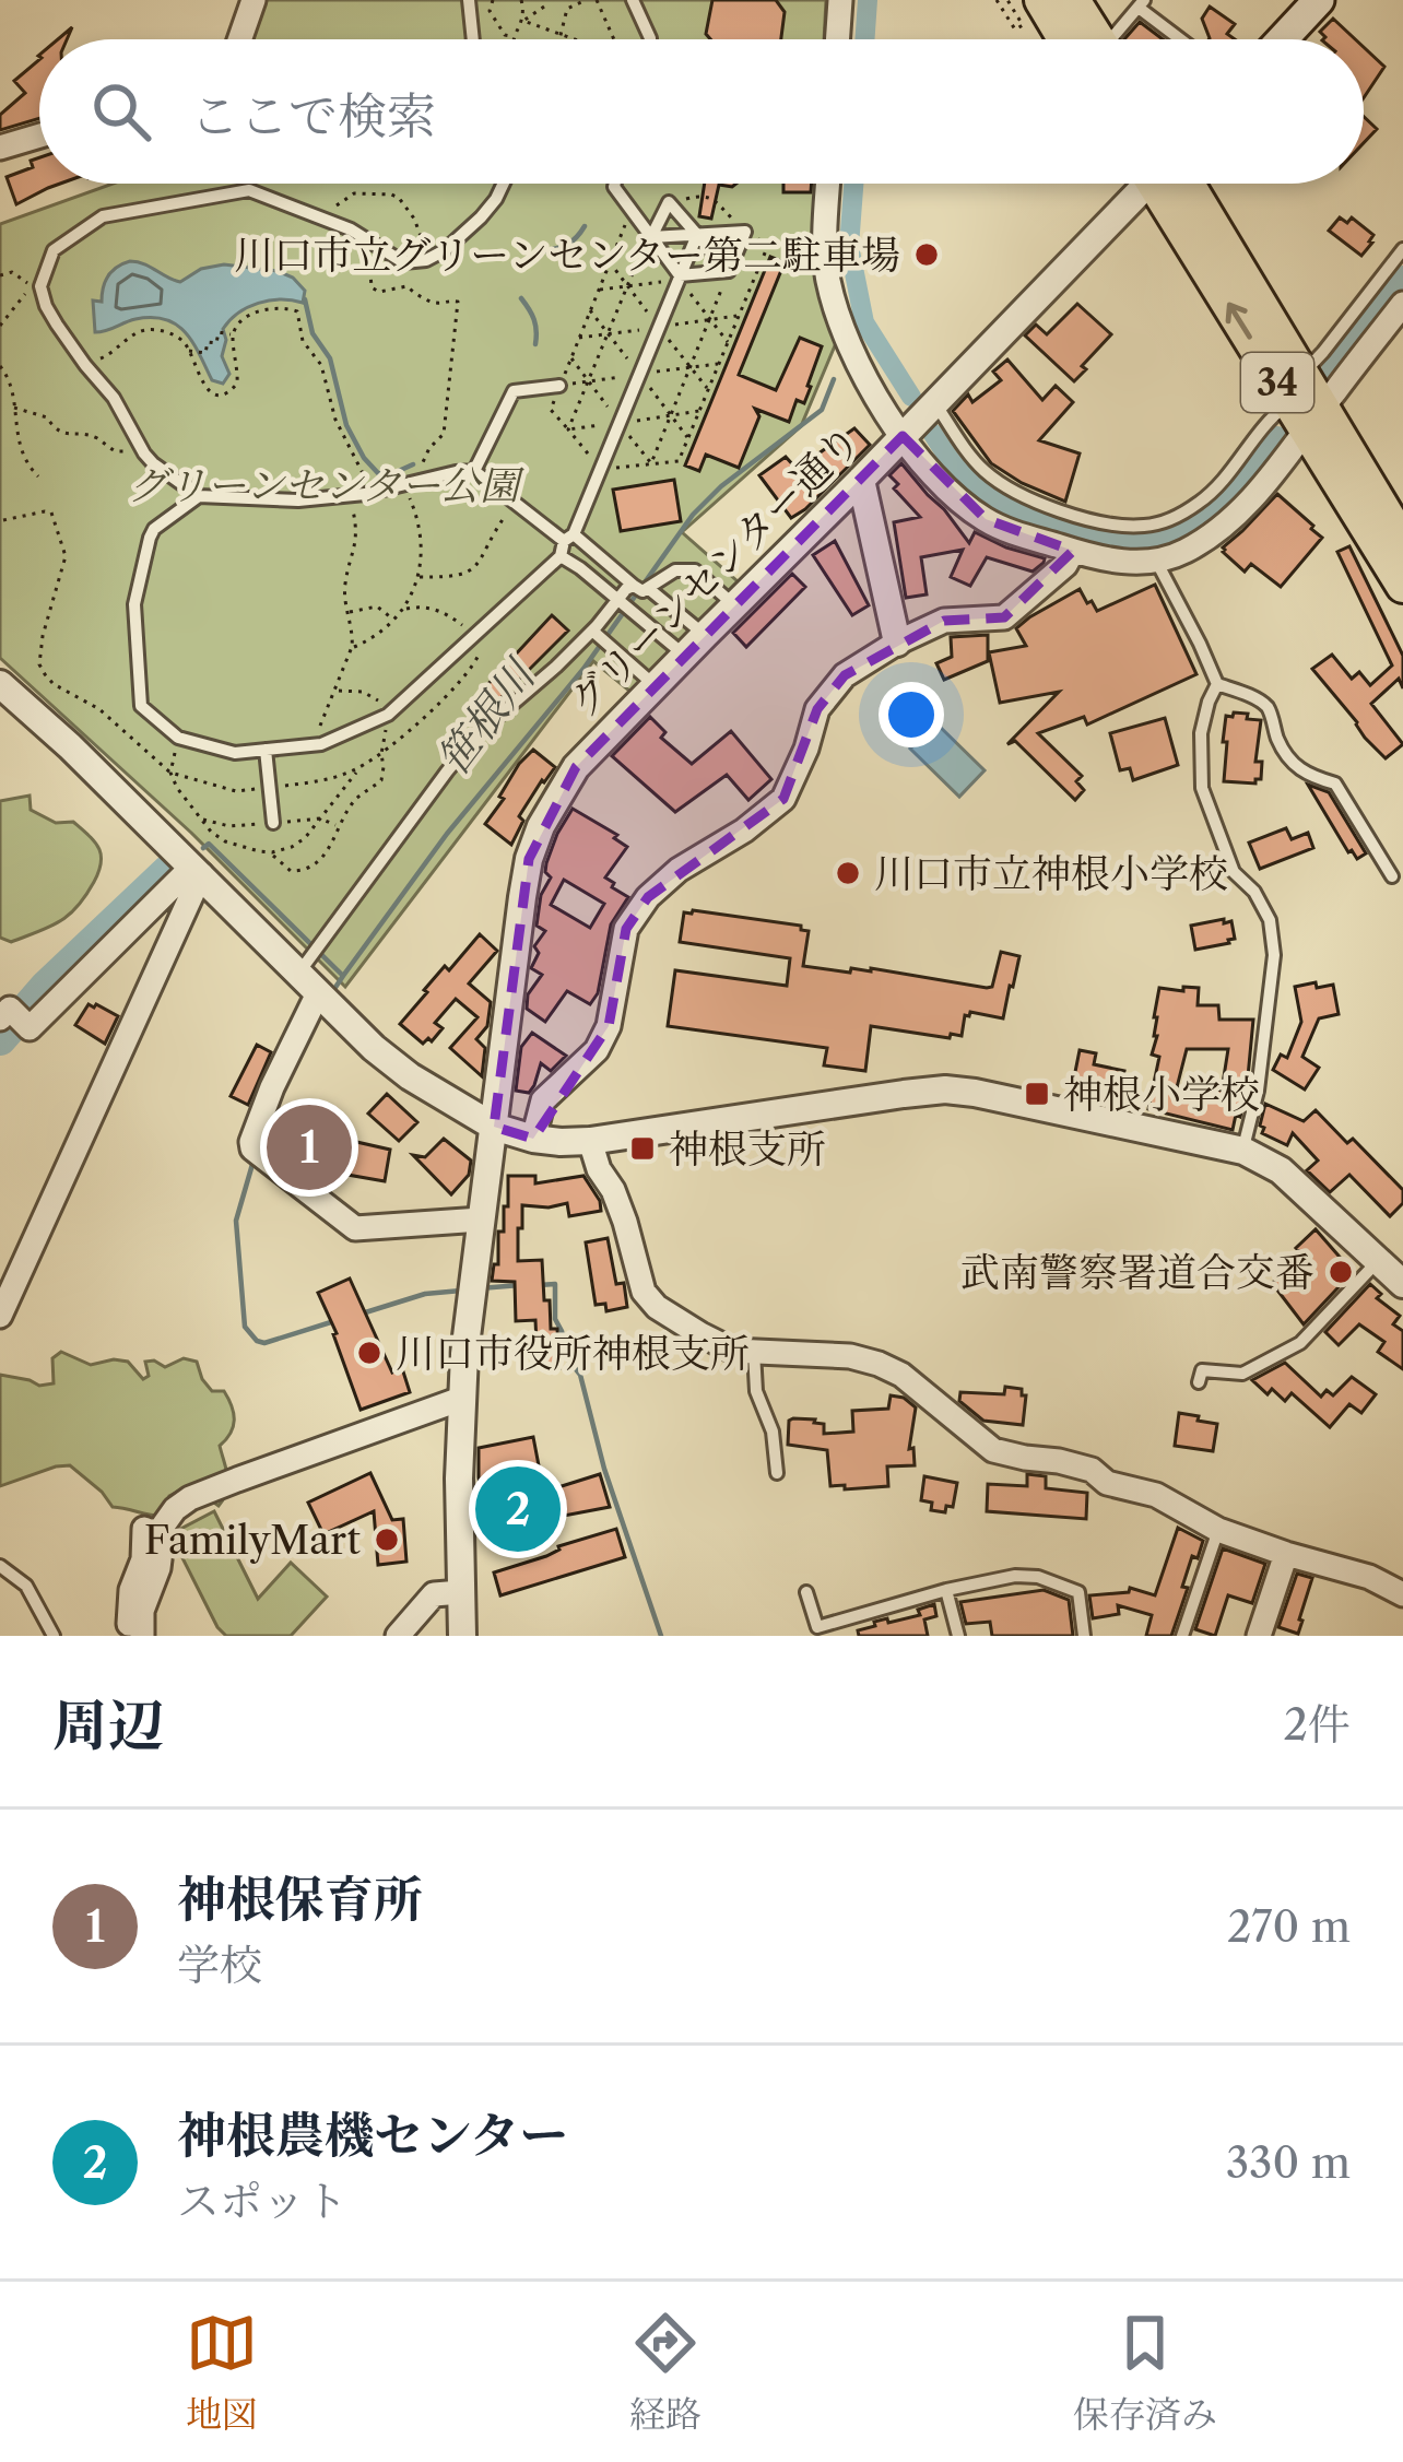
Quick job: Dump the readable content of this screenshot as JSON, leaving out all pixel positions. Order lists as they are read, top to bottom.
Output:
{
  "streets": {
    "main road": ["34"],
    "street": ["グリーンセンター通り"]
  },
  "water": ["笹根川"],
  "parks": ["グリーンセンター公園"],
  "places": {
    "other": [
      "川口市立グリーンセンター第二駐車場",
      "川口市立神根小学校",
      "武南警察署道合交番",
      "川口市役所神根支所",
      "FamilyMart"
    ],
    "transit": ["神根小学校", "神根支所"]
  },
  "page": {
    "search": "ここで検索",
    "pins": ["1", "2"],
    "heading": ["周辺", "2件"],
    "list": [
      {
        "mark": "1",
        "name": "神根保育所",
        "note": "学校",
        "value": "270 m"
      },
      {
        "mark": "2",
        "name": "神根農機センター",
        "note": "スポット",
        "value": "330 m"
      }
    ],
    "nav": ["地図", "経路", "保存済み"]
  }
}
